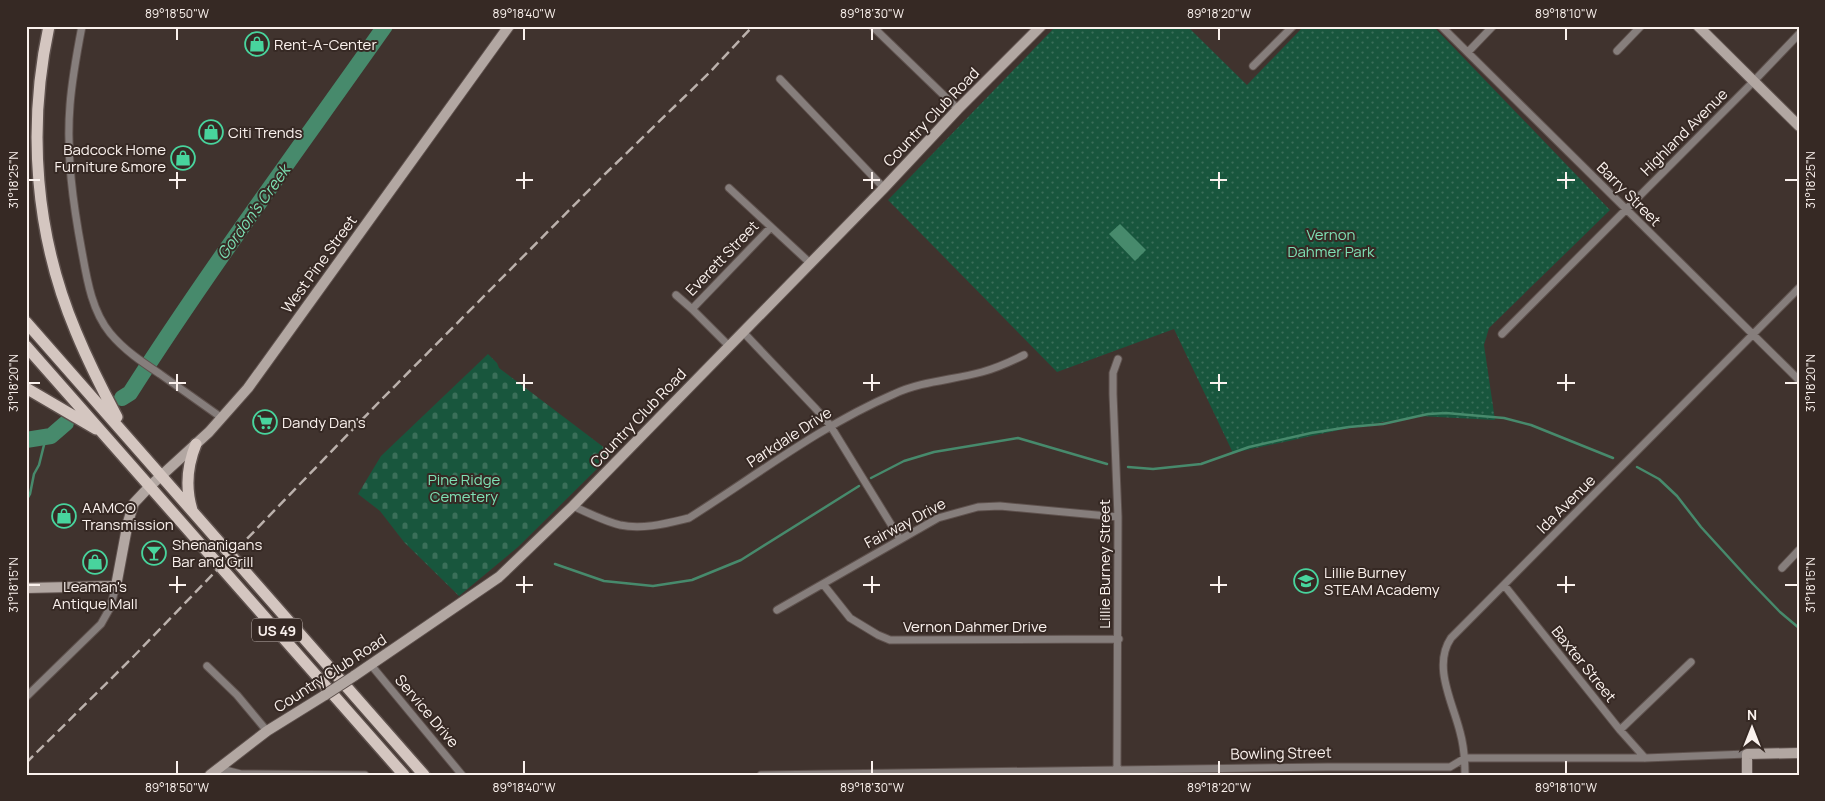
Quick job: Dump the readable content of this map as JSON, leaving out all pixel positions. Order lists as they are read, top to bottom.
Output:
{
  "streets": {
    "main road": ["US 49"],
    "street": [
      "Country Club Road",
      "Highland Avenue",
      "Barry Street",
      "Everett Street",
      "West Pine Street",
      "Parkdale Drive",
      "Ida Avenue",
      "Fairway Drive",
      "Lillie Burney Street",
      "Vernon Dahmer Drive",
      "Baxter Street",
      "Service Drive",
      "Bowling Street"
    ]
  },
  "crossings": [
    ["Country Club Road", "Everett Street"],
    ["Country Club Road", "Parkdale Drive"],
    ["Country Club Road", "Service Drive"],
    ["Highland Avenue", "Barry Street"],
    ["Barry Street", "Ida Avenue"],
    ["West Pine Street", "US 49"],
    ["Ida Avenue", "Baxter Street"],
    ["Ida Avenue", "Bowling Street"],
    ["Fairway Drive", "Lillie Burney Street"],
    ["Fairway Drive", "Vernon Dahmer Drive"],
    ["Lillie Burney Street", "Vernon Dahmer Drive"],
    ["Lillie Burney Street", "Bowling Street"],
    ["Baxter Street", "Bowling Street"]
  ],
  "water": ["Gordon's Creek"],
  "parks": ["Vernon Dahmer Park", "Pine Ridge Cemetery"],
  "places": {
    "shop": [
      "Rent-A-Center",
      "Citi Trends",
      "Badcock Home Furniture &more",
      "AAMCO Transmission",
      "Leaman's Antique Mall"
    ],
    "supermarket": ["Dandy Dan's"],
    "bar": ["Shenanigans Bar and Grill"],
    "school or university": ["Lillie Burney STEAM Academy"]
  },
  "north": "top",
  "coordinates": [
    "89°18'50\"W",
    "89°18'40\"W",
    "89°18'30\"W",
    "89°18'20\"W",
    "89°18'10\"W",
    "31°18'25\"N",
    "31°18'20\"N",
    "31°18'15\"N"
  ]
}
